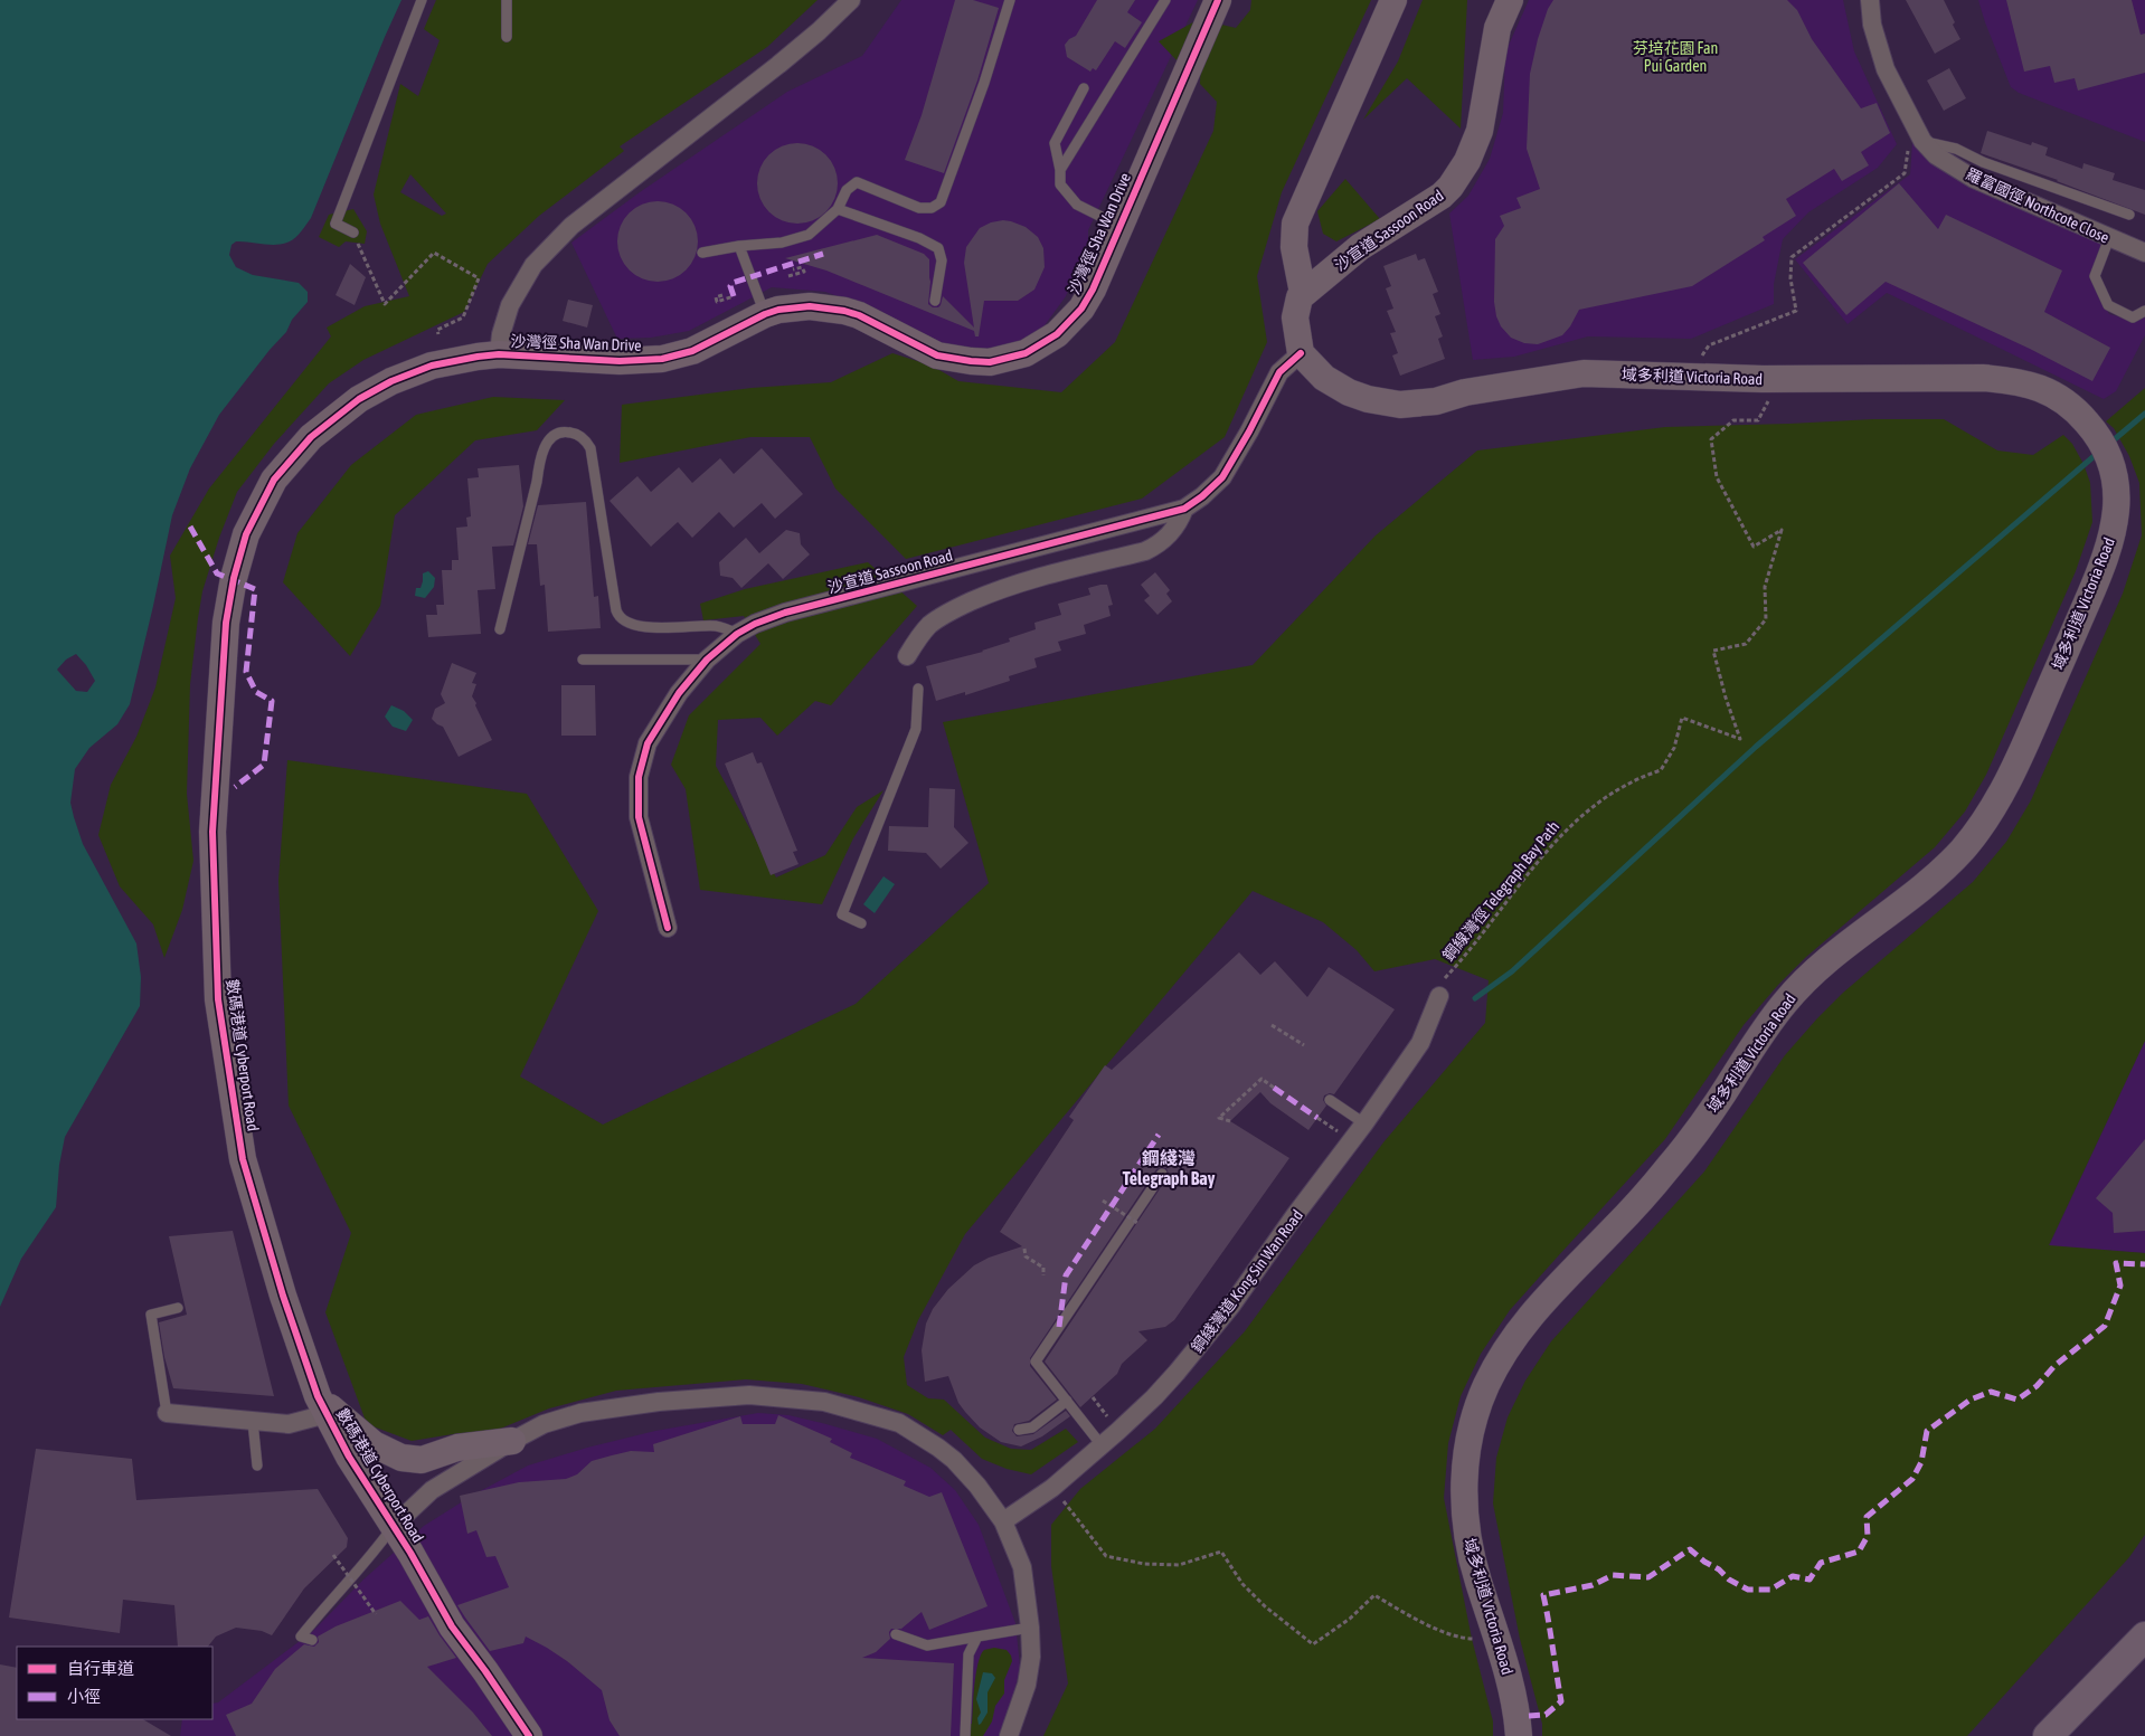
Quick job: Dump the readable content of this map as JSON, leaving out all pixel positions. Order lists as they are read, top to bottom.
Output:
{
  "streets": {
    "street": [
      "羅富國徑 Northcote Close",
      "沙宣道 Sassoon Road",
      "沙灣徑 Sha Wan Drive",
      "域多利道 Victoria Road",
      "數碼港道 Cyberport Road",
      "鋼綫灣道 Kong Sin Wan Road"
    ],
    "path": ["鋼線灣徑 Telegraph Bay Path"]
  },
  "crossings": [
    ["沙宣道 Sassoon Road", "域多利道 Victoria Road"],
    ["沙灣徑 Sha Wan Drive", "數碼港道 Cyberport Road"],
    ["鋼線灣徑 Telegraph Bay Path", "鋼綫灣道 Kong Sin Wan Road"]
  ],
  "districts": ["鋼綫灣 Telegraph Bay"],
  "parks": ["芬培花園 Fan Pui Garden"],
  "legend": ["自行車道", "小徑"]
}
